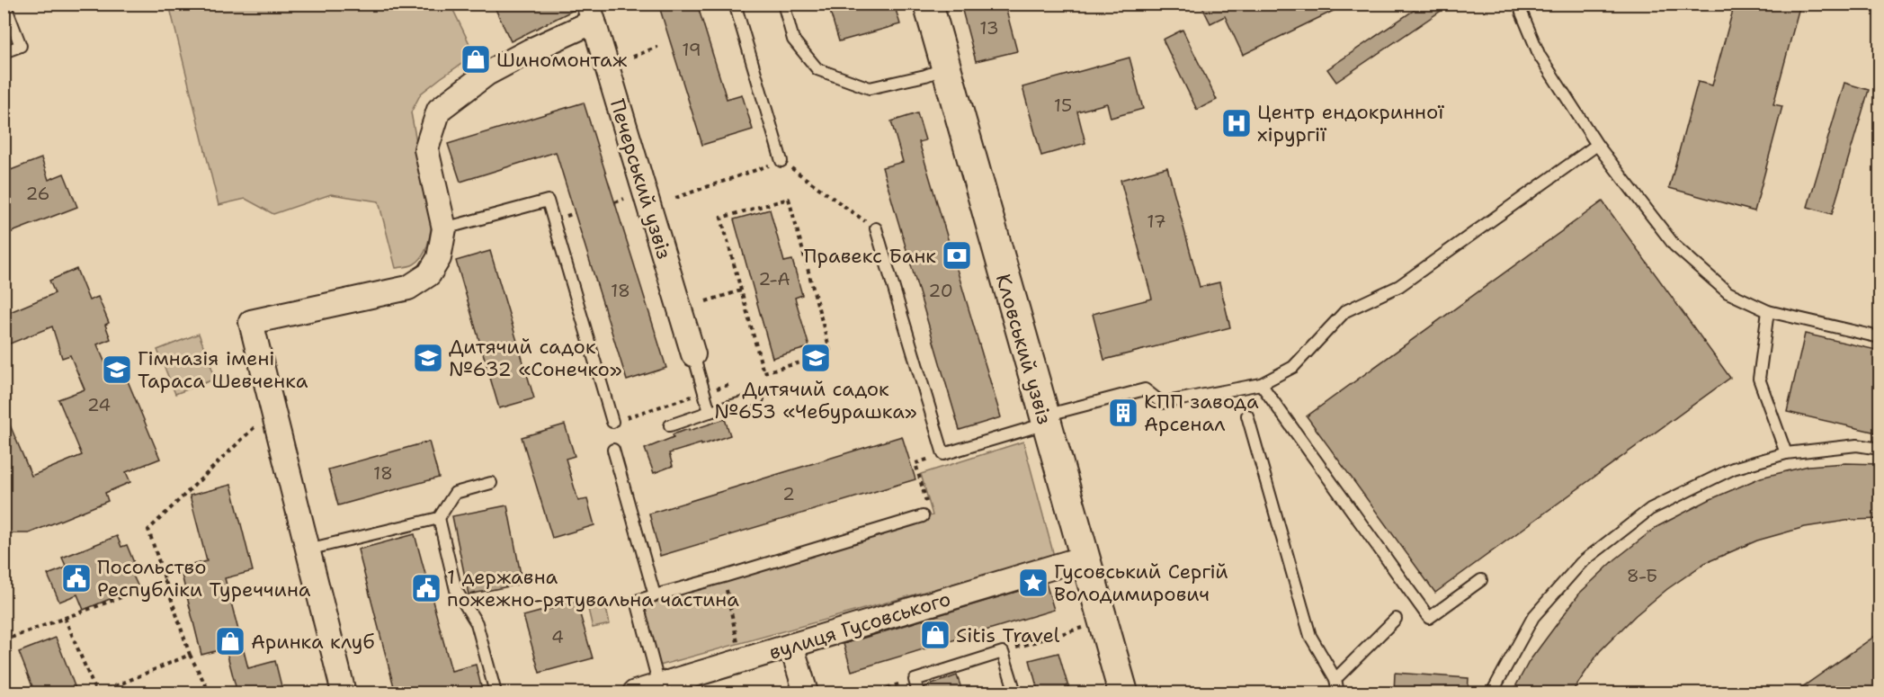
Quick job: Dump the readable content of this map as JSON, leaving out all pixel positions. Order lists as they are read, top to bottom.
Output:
{
  "streets": {
    "street": ["Печерський узвіз", "Кловський узвіз", "вулиця Гусовського"]
  },
  "crossings": [
    ["Кловський узвіз", "вулиця Гусовського"]
  ],
  "places": {
    "shop": ["Шиномонтаж", "Sitis Travel", "Аринка клуб"],
    "hospital": ["Центр ендокринної хірургії"],
    "bank": ["Правекс Банк"],
    "school or university": ["Дитячий садок №632 «Сонечко»", "Дитячий садок №653 «Чебурашка»", "Гімназія імені Тараса Шевченка"],
    "building": ["КПП завода Арсенал"],
    "public building": ["Посольство Республіки Туреччина", "1 державна пожежно-рятувальна частина"],
    "place": ["Гусовський Сергій Володимирович"]
  },
  "house_numbers": [
    "13",
    "19",
    "15",
    "26",
    "17",
    "2-А",
    "18",
    "20",
    "24",
    "18",
    "2",
    "8-Б",
    "4"
  ]
}
